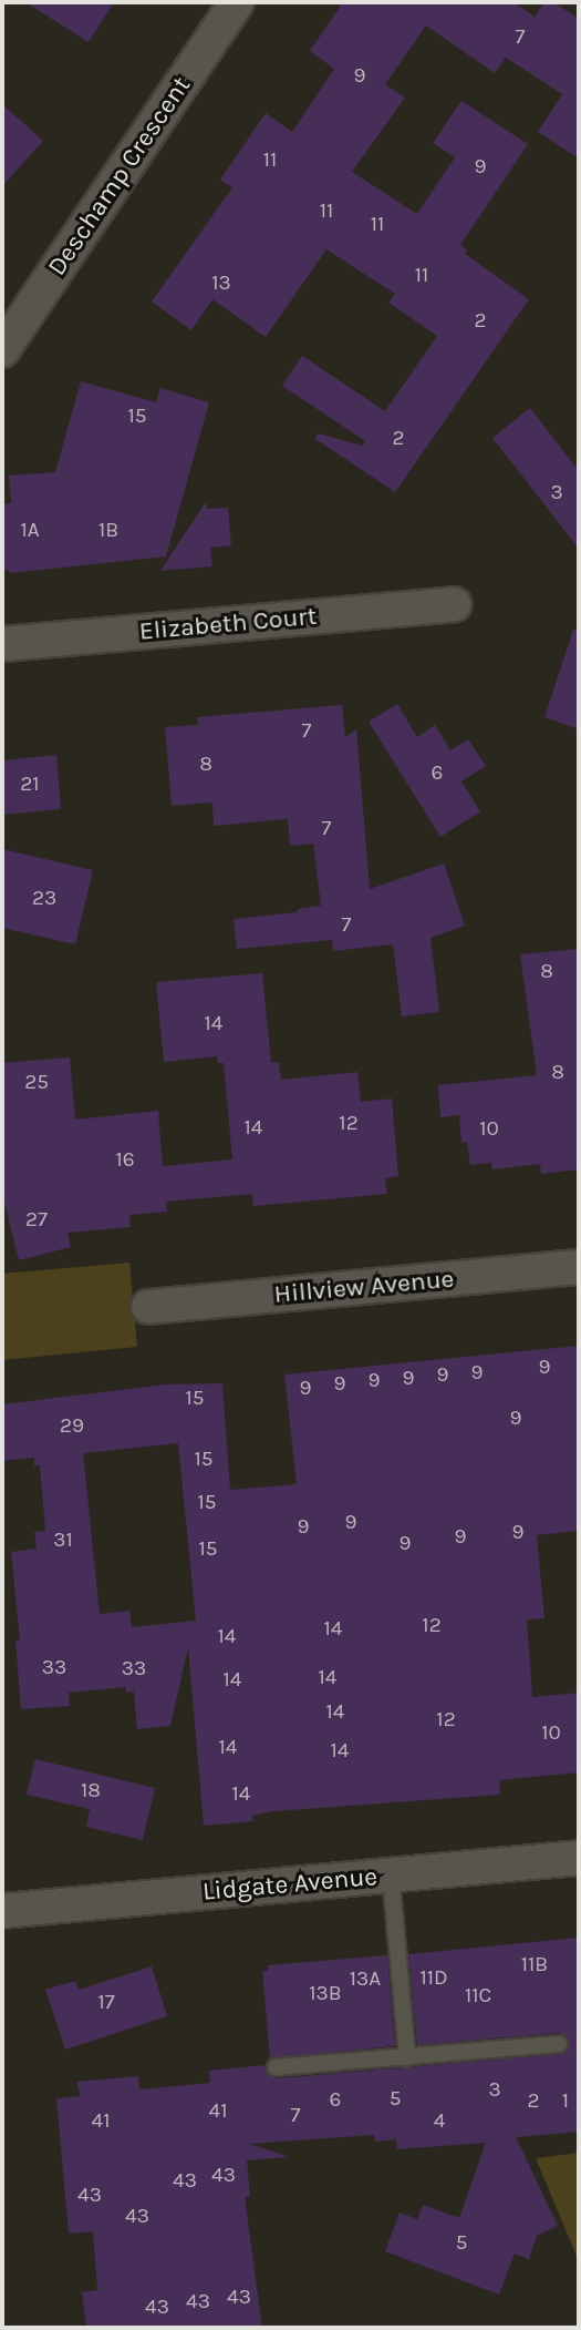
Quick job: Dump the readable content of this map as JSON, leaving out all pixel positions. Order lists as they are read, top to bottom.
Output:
{
  "streets": {
    "street": [
      "Deschamp Crescent",
      "Elizabeth Court",
      "Hillview Avenue",
      "Lidgate Avenue"
    ]
  },
  "house_numbers": [
    "7",
    "9",
    "11",
    "9",
    "11",
    "11",
    "11",
    "13",
    "2",
    "15",
    "2",
    "3",
    "1A",
    "1B",
    "7",
    "8",
    "6",
    "21",
    "7",
    "23",
    "7",
    "8",
    "14",
    "8",
    "25",
    "12",
    "14",
    "10",
    "16",
    "27",
    "9",
    "9",
    "9",
    "9",
    "9",
    "9",
    "9",
    "15",
    "9",
    "29",
    "15",
    "15",
    "9",
    "9",
    "9",
    "9",
    "31",
    "9",
    "15",
    "12",
    "14",
    "14",
    "33",
    "33",
    "14",
    "14",
    "14",
    "12",
    "10",
    "14",
    "14",
    "18",
    "14",
    "11B",
    "11D",
    "13A",
    "13B",
    "11C",
    "17",
    "3",
    "5",
    "6",
    "2",
    "1",
    "41",
    "7",
    "41",
    "4",
    "43",
    "43",
    "43",
    "43",
    "5",
    "43",
    "43",
    "43"
  ]
}
